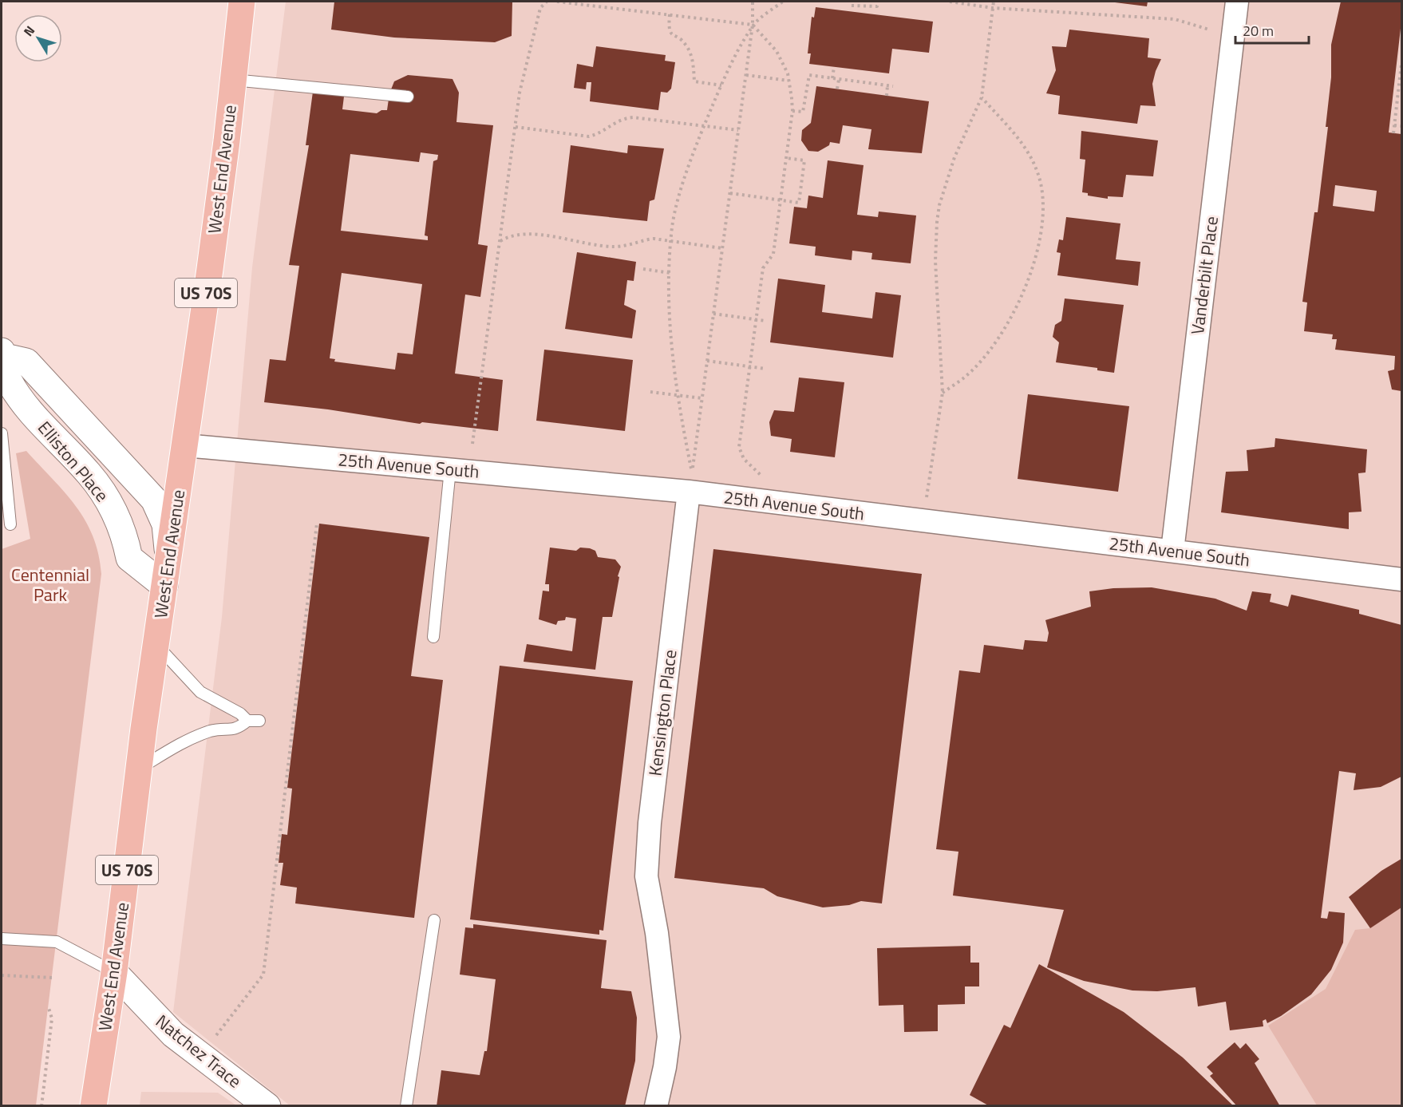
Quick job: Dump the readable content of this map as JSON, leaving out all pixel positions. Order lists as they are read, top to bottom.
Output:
{
  "streets": {
    "main road": [
      "West End Avenue",
      "US 70S",
      "Elliston Place",
      "Natchez Trace"
    ],
    "street": ["Vanderbilt Place", "25th Avenue South", "Kensington Place"]
  },
  "crossings": [
    ["West End Avenue", "Elliston Place"],
    ["West End Avenue", "25th Avenue South"],
    ["West End Avenue", "Natchez Trace"],
    ["Vanderbilt Place", "25th Avenue South"],
    ["25th Avenue South", "Kensington Place"]
  ],
  "parks": ["Centennial Park"],
  "scale_bar": "20 m",
  "north": "top left"
}
